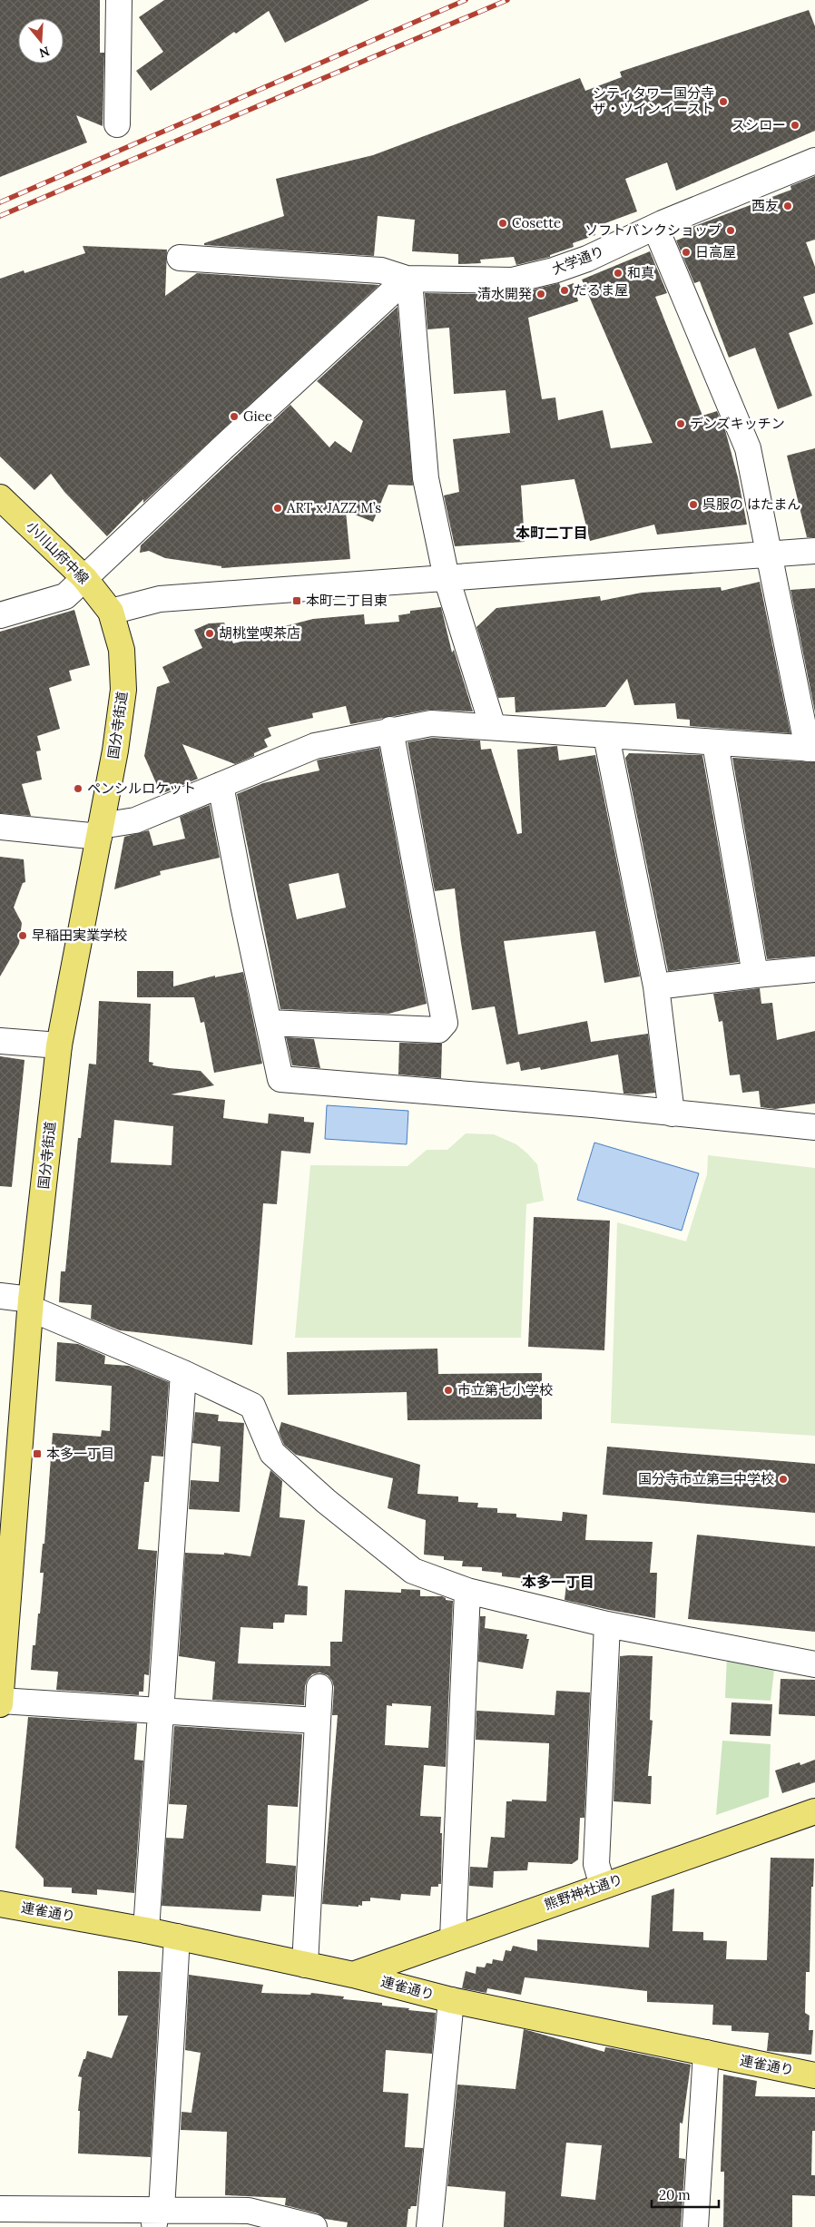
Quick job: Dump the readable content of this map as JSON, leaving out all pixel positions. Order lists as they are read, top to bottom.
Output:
{
  "streets": {
    "main road": [
      "小川山府中線",
      "国分寺街道",
      "熊野神社通り",
      "連雀通り"
    ],
    "street": ["大学通り"]
  },
  "crossings": [
    ["小川山府中線", "国分寺街道"],
    ["熊野神社通り", "連雀通り"]
  ],
  "districts": ["本町二丁目", "本多一丁目"],
  "places": {
    "other": [
      "シティタワー国分寺 ザ・ツインイースト",
      "スシロー",
      "西友",
      "Cosette",
      "ソフトバンクショップ",
      "日高屋",
      "和真",
      "だるま屋",
      "清水開発",
      "Giee",
      "デンズキッチン",
      "呉服の はたまん",
      "ART x JAZZ M’s",
      "胡桃堂喫茶店",
      "ペンシルロケット",
      "早稲田実業学校",
      "市立第七小学校",
      "国分寺市立第二中学校"
    ],
    "transit": ["本町二丁目東", "本多一丁目"]
  },
  "scale_bar": "20 m",
  "north": "bottom"
}
